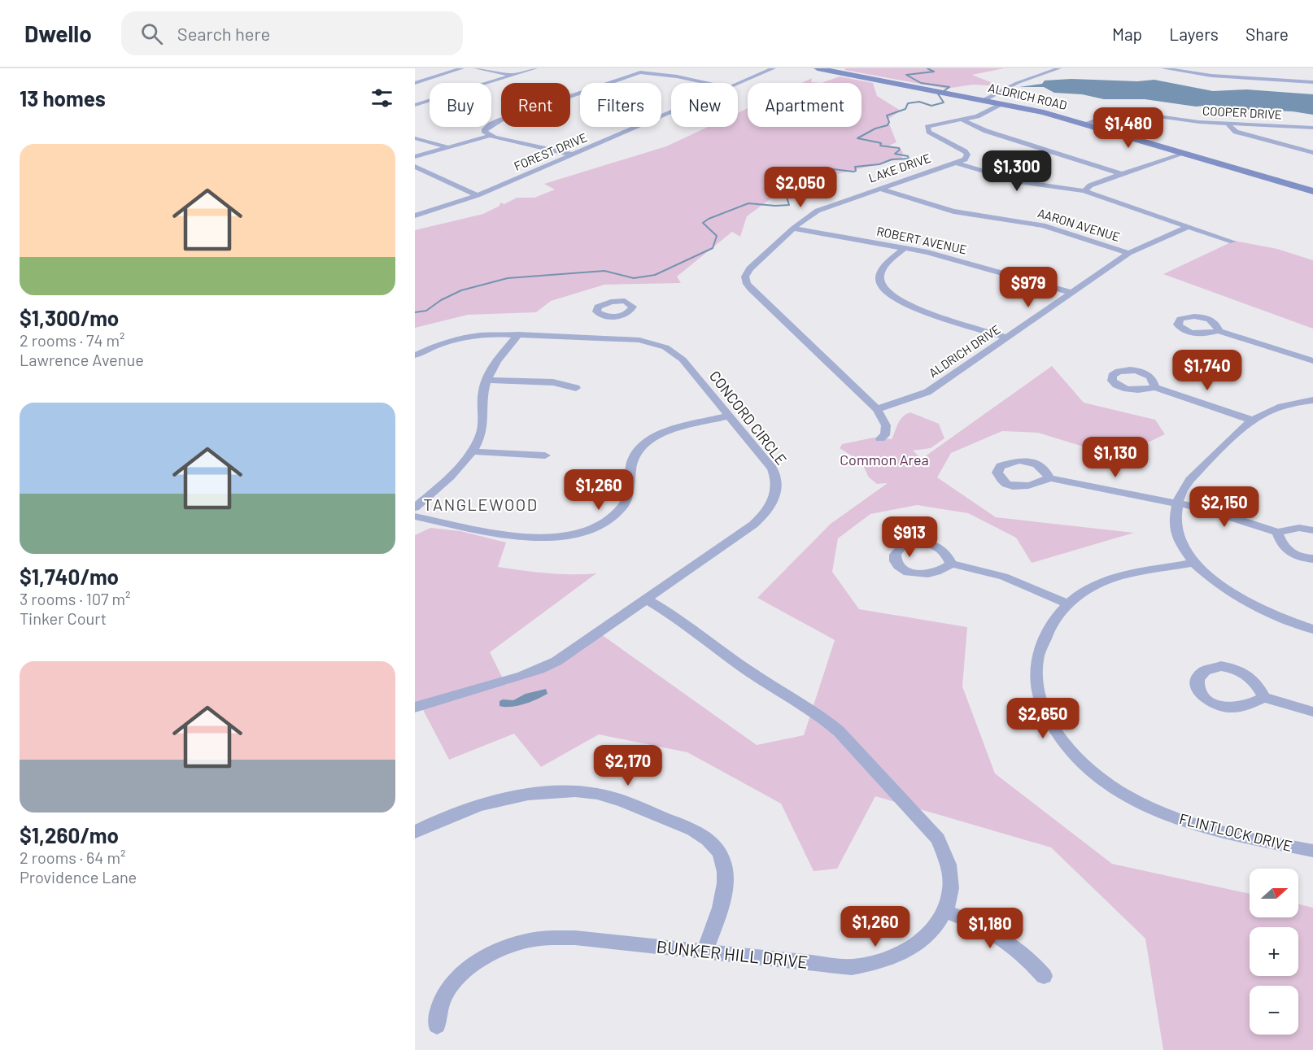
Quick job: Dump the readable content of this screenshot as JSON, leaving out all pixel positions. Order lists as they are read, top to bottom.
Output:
{
  "streets": {
    "main road": ["ALDRICH ROAD"],
    "street": [
      "COOPER DRIVE",
      "FOREST DRIVE",
      "LAKE DRIVE",
      "AARON AVENUE",
      "ROBERT AVENUE",
      "ALDRICH DRIVE",
      "CONCORD CIRCLE",
      "FLINTLOCK DRIVE",
      "BUNKER HILL DRIVE"
    ]
  },
  "crossings": [
    ["ALDRICH ROAD", "COOPER DRIVE"],
    ["ALDRICH ROAD", "LAKE DRIVE"],
    ["LAKE DRIVE", "AARON AVENUE"],
    ["LAKE DRIVE", "ROBERT AVENUE"],
    ["LAKE DRIVE", "ALDRICH DRIVE"],
    ["AARON AVENUE", "ALDRICH DRIVE"],
    ["ROBERT AVENUE", "ALDRICH DRIVE"],
    ["CONCORD CIRCLE", "BUNKER HILL DRIVE"]
  ],
  "districts": ["TANGLEWOOD"],
  "parks": ["Common Area"],
  "north": "right",
  "page": {
    "header": "Dwello",
    "search": "Search here",
    "nav": ["Map", "Layers", "Share"],
    "heading": "13 homes",
    "chip": [
      "Buy",
      "Rent",
      "Filters",
      "New",
      "Apartment"
    ],
    "price": [
      "$1,480",
      "$1,300",
      "$2,050",
      "$979",
      "$1,740",
      "$1,130",
      "$1,260",
      "$2,150",
      "$913",
      "$2,650",
      "$2,170",
      "$1,260",
      "$1,180"
    ],
    "list": [
      {
        "name": "$1,300/mo",
        "note": "2 rooms · 74 m² · Lawrence Avenue"
      },
      {
        "name": "$1,740/mo",
        "note": "3 rooms · 107 m² · Tinker Court"
      },
      {
        "name": "$1,260/mo",
        "note": "2 rooms · 64 m² · Providence Lane"
      }
    ],
    "map_buttons": ["+", "−"]
  }
}
